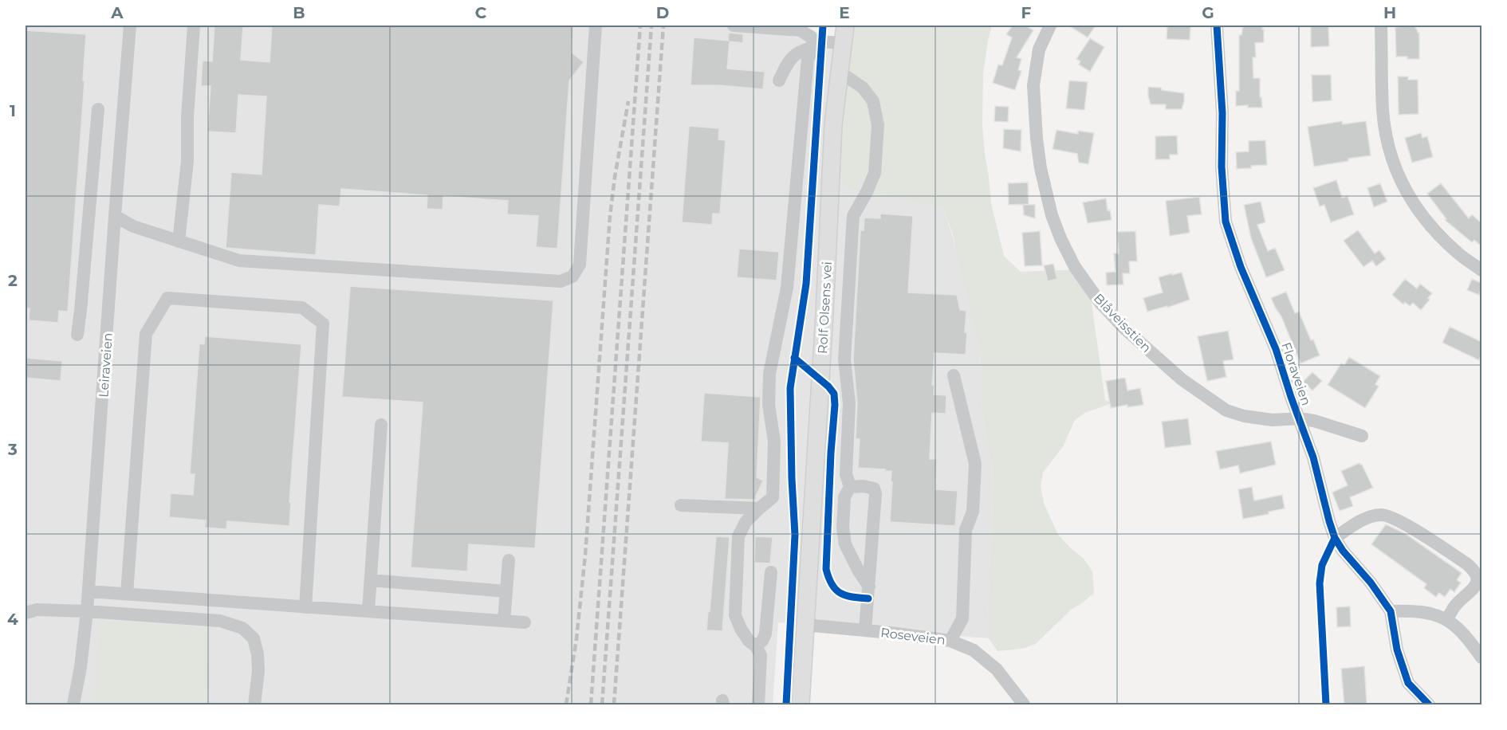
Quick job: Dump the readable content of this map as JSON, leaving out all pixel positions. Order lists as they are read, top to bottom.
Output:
{
  "streets": {
    "main road": ["Rolf Olsens vei"],
    "street": [
      "Blåveisstien",
      "Leiraveien",
      "Floraveien",
      "Roseveien"
    ]
  },
  "crossings": [
    ["Rolf Olsens vei", "Roseveien"],
    ["Blåveisstien", "Floraveien"]
  ],
  "grid": {
    "columns": [
      "A",
      "B",
      "C",
      "D",
      "E",
      "F",
      "G",
      "H"
    ],
    "rows": [
      "1",
      "2",
      "3",
      "4"
    ]
  }
}
